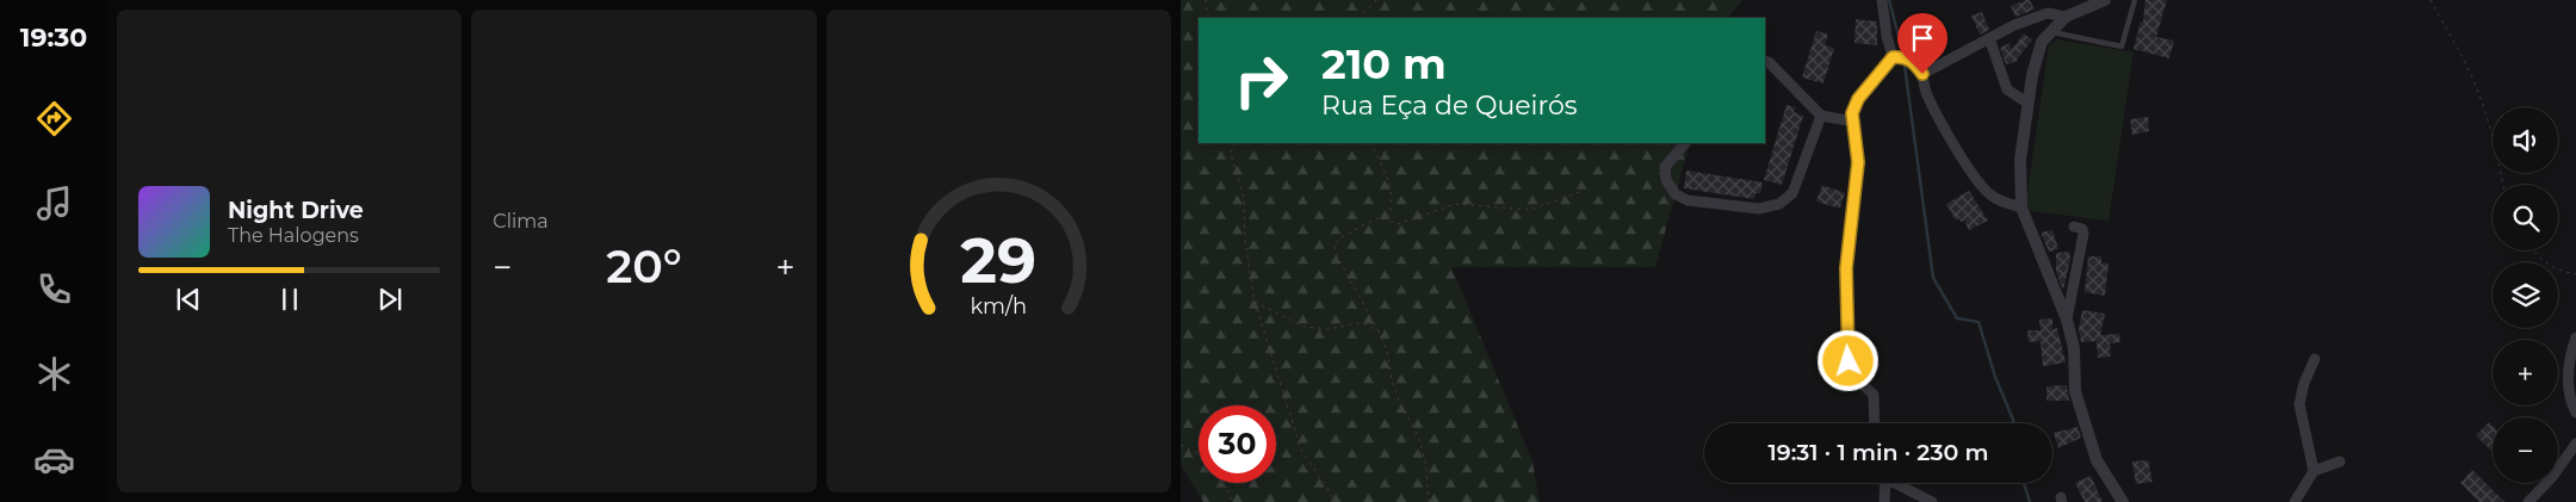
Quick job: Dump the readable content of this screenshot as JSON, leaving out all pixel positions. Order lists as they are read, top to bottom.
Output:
{
  "page": {
    "tabs": "19:30",
    "tile": "Clima",
    "turn": ["210 m", "Rua Eça de Queirós"],
    "map_buttons": ["+", "−"],
    "song": ["Night Drive", "The Halogens"],
    "heat": ["−", "20°", "+"],
    "limit": "30",
    "trip": "19:31 · 1 min · 230 m",
    "gauge": ["29", "km/h"]
  }
}
